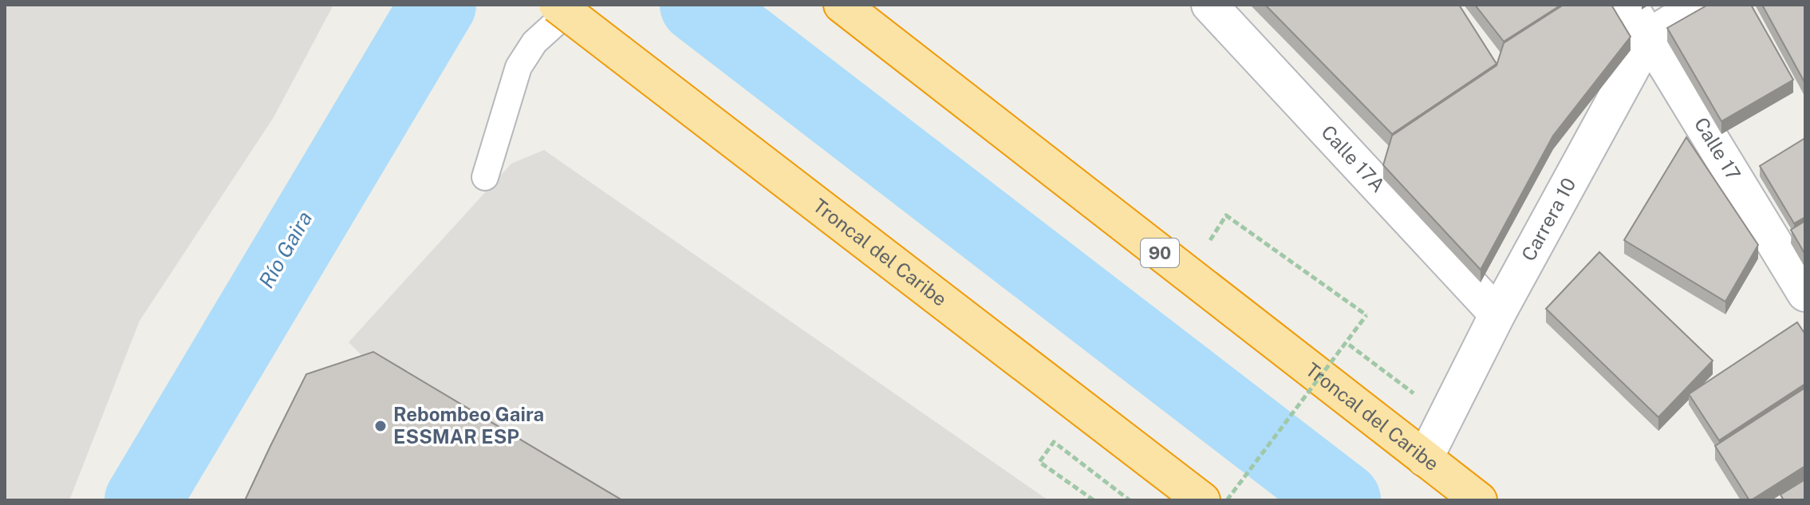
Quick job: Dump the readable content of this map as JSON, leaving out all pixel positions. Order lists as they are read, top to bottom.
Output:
{
  "streets": {
    "highway": ["Troncal del Caribe", "90"],
    "street": ["Calle 17", "Calle 17A", "Carrera 10"]
  },
  "crossings": [
    ["Calle 17", "Carrera 10"],
    ["Calle 17A", "Carrera 10"],
    ["Carrera 10", "Troncal del Caribe"]
  ],
  "water": ["Río Gaira"],
  "places": ["Rebombeo Gaira ESSMAR ESP"]
}
